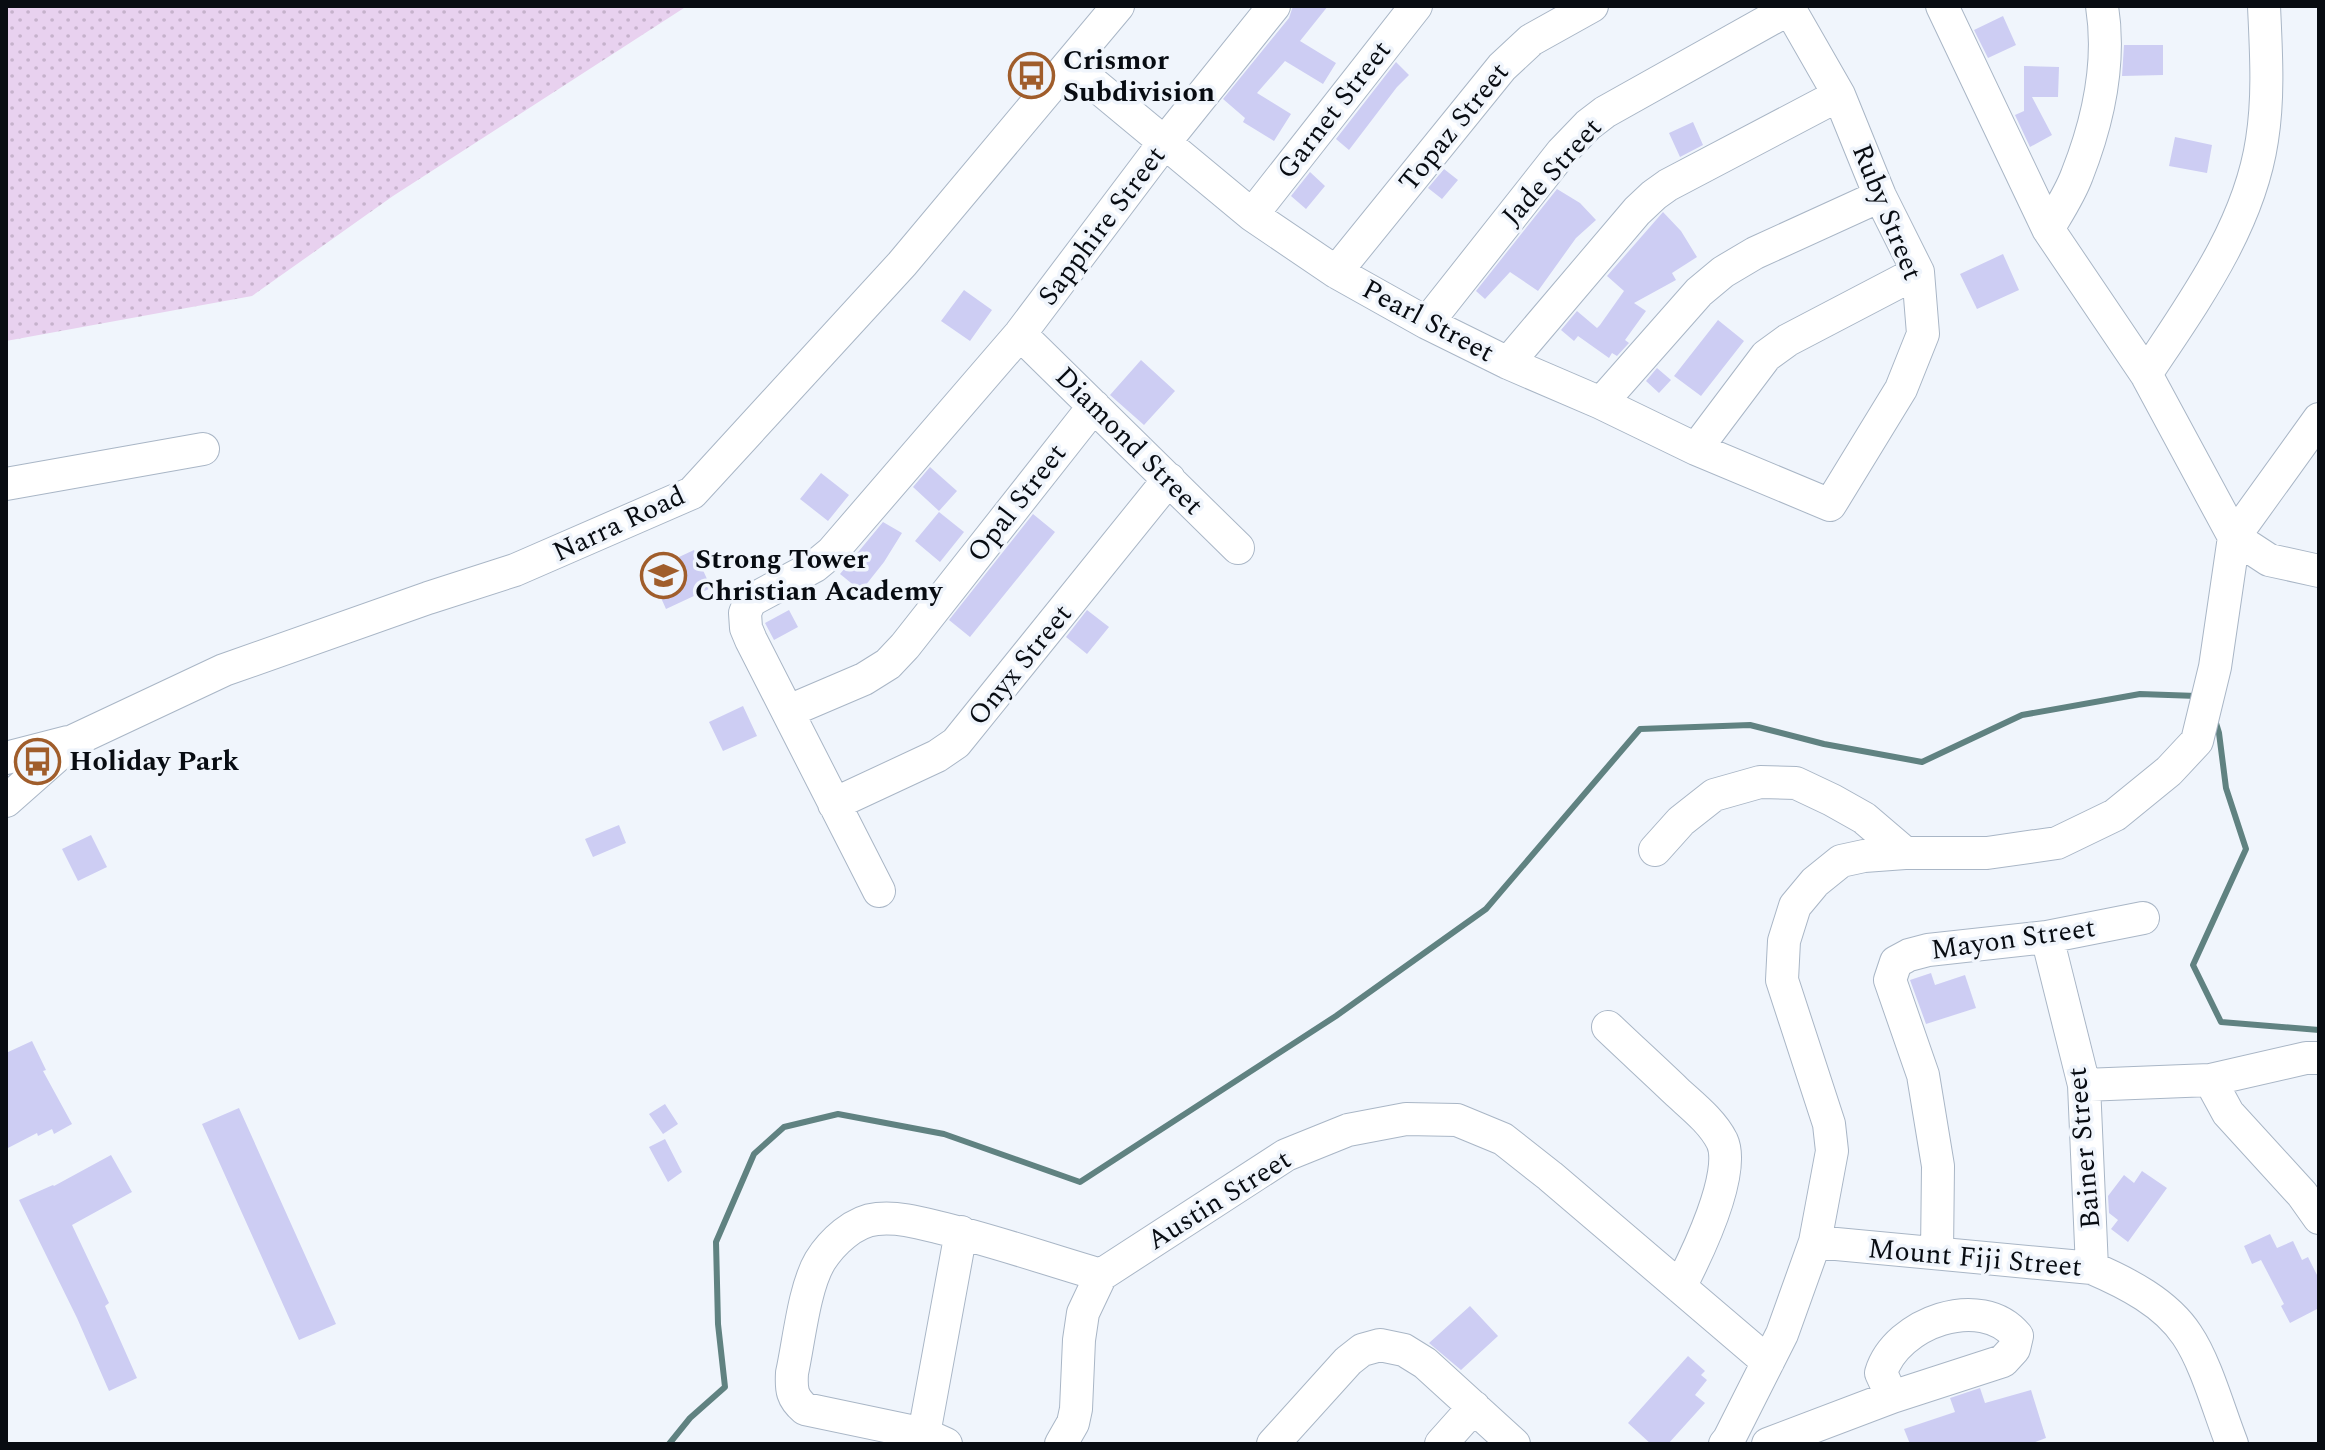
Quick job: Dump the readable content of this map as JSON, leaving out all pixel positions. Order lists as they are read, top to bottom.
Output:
{
  "streets": {
    "street": [
      "Garnet Street",
      "Topaz Street",
      "Jade Street",
      "Ruby Street",
      "Sapphire Street",
      "Pearl Street",
      "Diamond Street",
      "Opal Street",
      "Narra Road",
      "Onyx Street",
      "Mayon Street",
      "Bainer Street",
      "Austin Street",
      "Mount Fiji Street"
    ]
  },
  "crossings": [
    ["Garnet Street", "Pearl Street"],
    ["Topaz Street", "Pearl Street"],
    ["Jade Street", "Ruby Street"],
    ["Jade Street", "Pearl Street"],
    ["Ruby Street", "Pearl Street"],
    ["Sapphire Street", "Pearl Street"],
    ["Sapphire Street", "Diamond Street"],
    ["Sapphire Street", "Opal Street"],
    ["Pearl Street", "Narra Road"],
    ["Diamond Street", "Opal Street"],
    ["Diamond Street", "Onyx Street"],
    ["Mayon Street", "Bainer Street"],
    ["Mayon Street", "Mount Fiji Street"],
    ["Bainer Street", "Mount Fiji Street"]
  ],
  "places": {
    "bus stop": ["Crismor Subdivision", "Holiday Park"],
    "school or university": ["Strong Tower Christian Academy"]
  }
}
